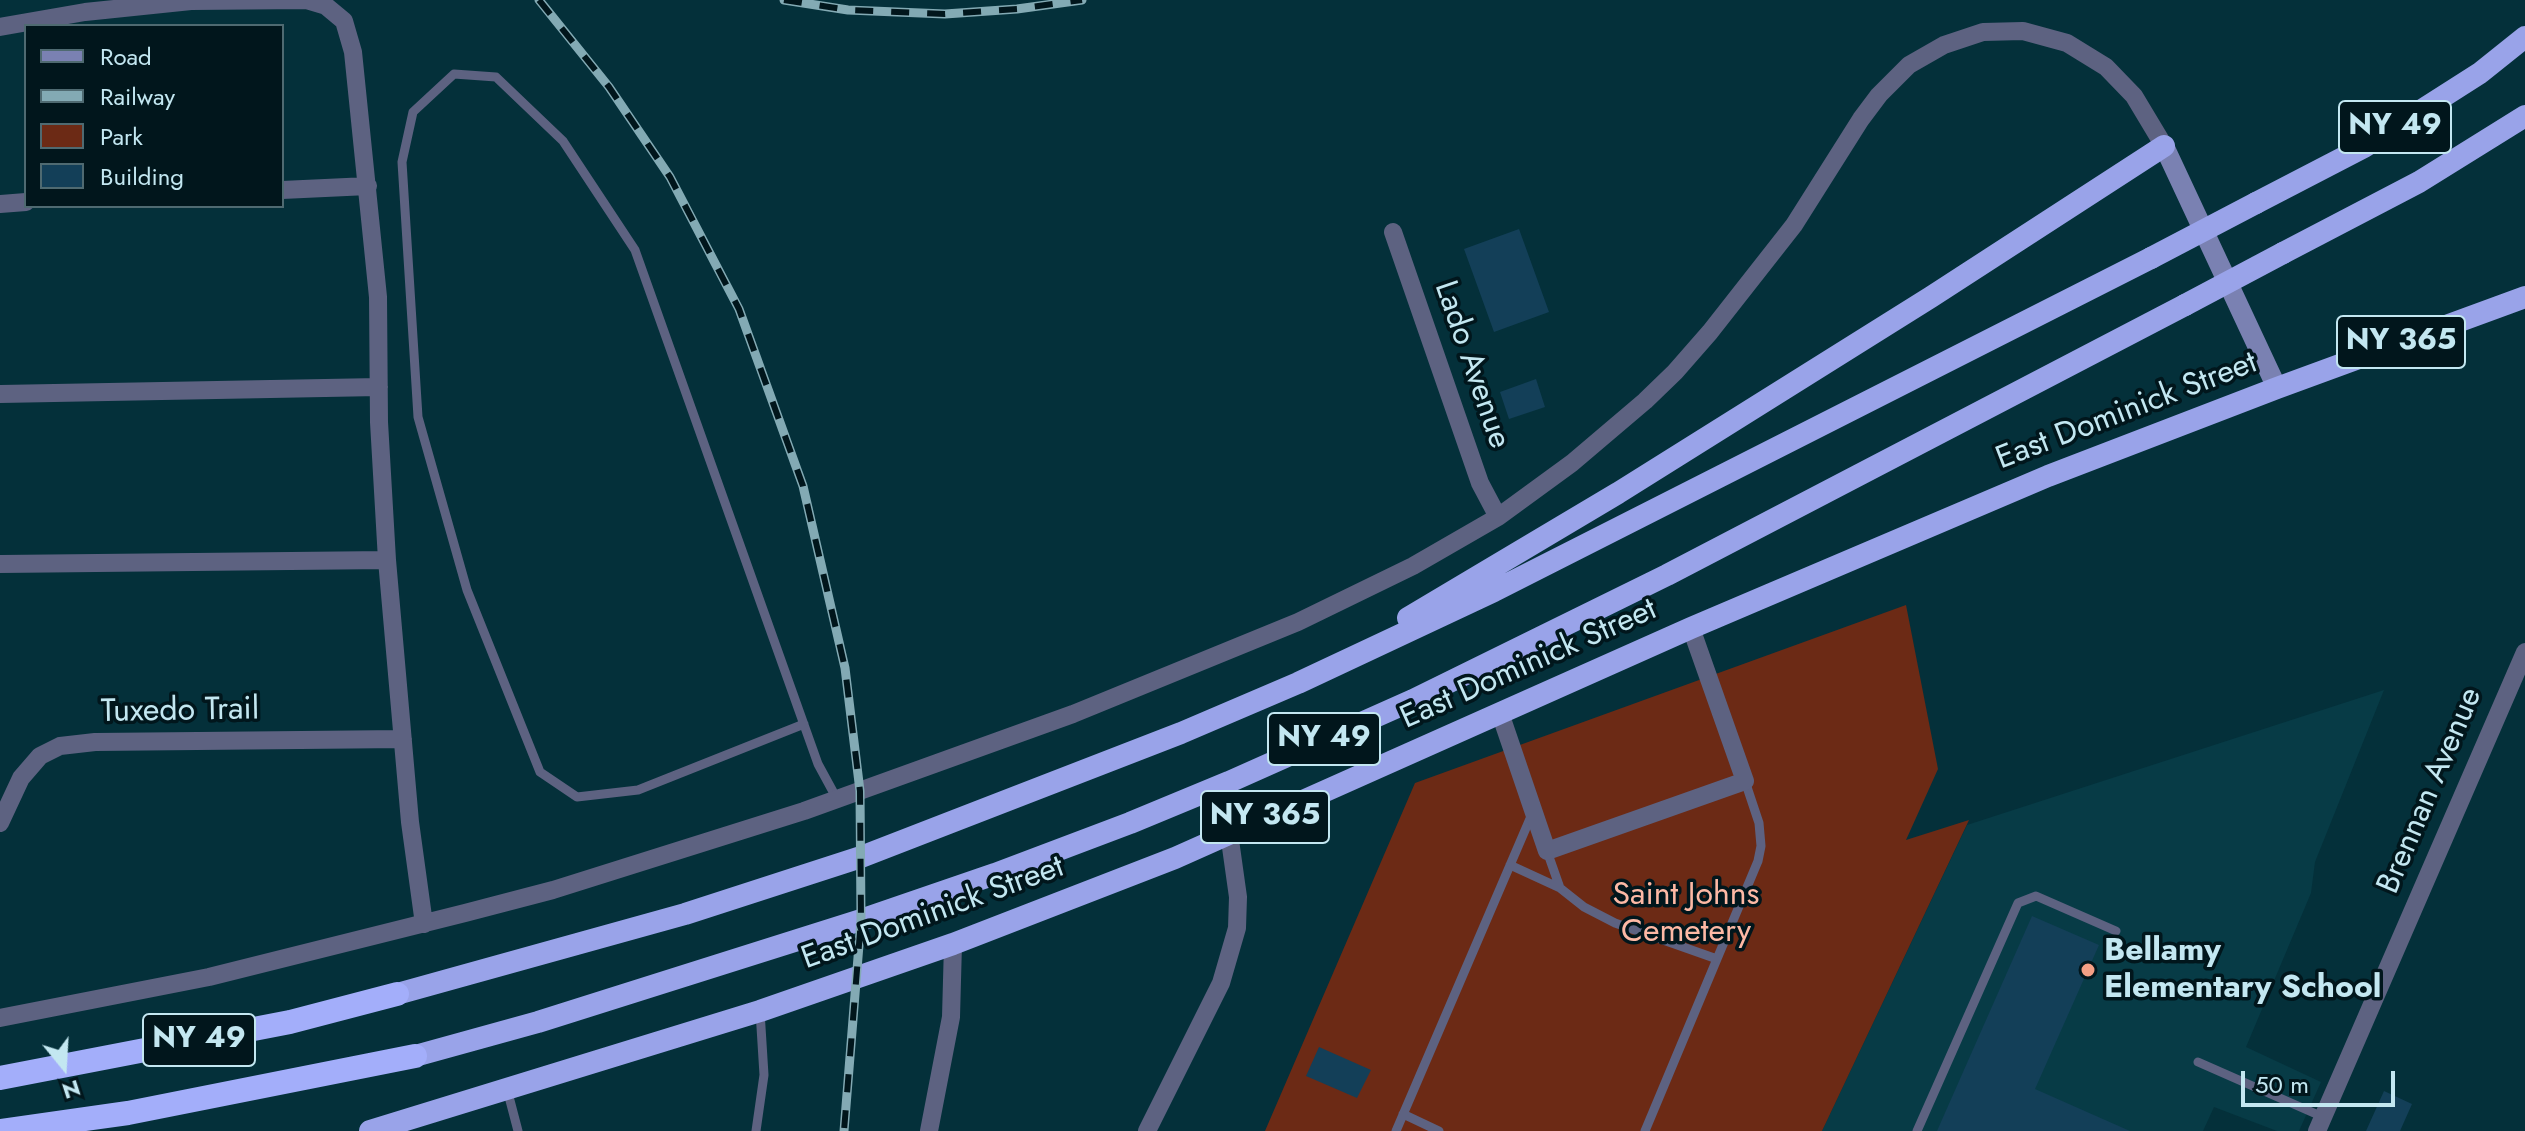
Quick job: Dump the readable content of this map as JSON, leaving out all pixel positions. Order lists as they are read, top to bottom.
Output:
{
  "streets": {
    "highway": ["NY 49", "NY 365", "East Dominick Street"],
    "street": ["Lado Avenue", "Tuxedo Trail", "Brennan Avenue"]
  },
  "parks": ["Saint Johns Cemetery"],
  "places": ["Bellamy Elementary School"],
  "legend": [
    "Road",
    "Railway",
    "Park",
    "Building"
  ],
  "scale_bar": "50 m",
  "north": "bottom"
}
